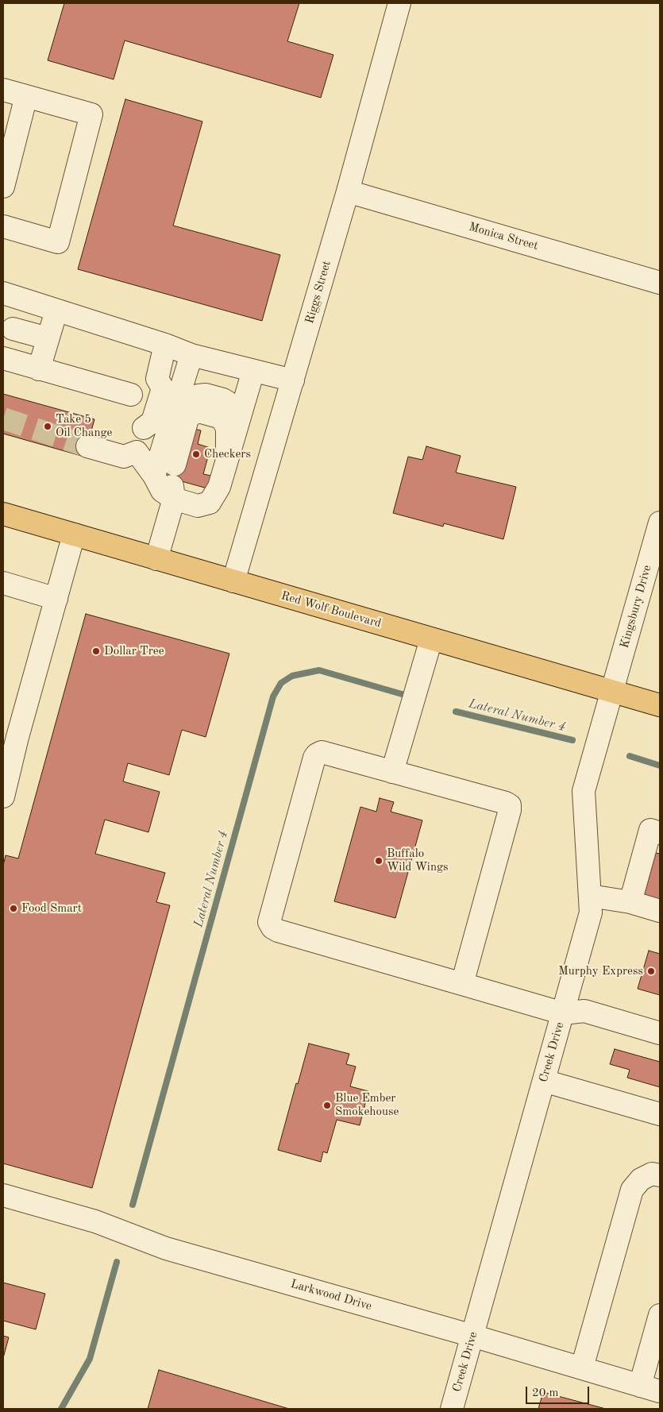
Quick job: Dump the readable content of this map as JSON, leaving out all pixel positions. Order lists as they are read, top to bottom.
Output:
{
  "streets": {
    "highway": ["Red Wolf Boulevard"],
    "street": [
      "Monica Street",
      "Riggs Street",
      "Kingsbury Drive",
      "Creek Drive",
      "Larkwood Drive"
    ]
  },
  "crossings": [
    ["Monica Street", "Riggs Street"],
    ["Riggs Street", "Red Wolf Boulevard"],
    ["Kingsbury Drive", "Red Wolf Boulevard"],
    ["Kingsbury Drive", "Creek Drive"],
    ["Red Wolf Boulevard", "Creek Drive"],
    ["Creek Drive", "Larkwood Drive"]
  ],
  "water": ["Lateral Number 4"],
  "places": [
    "Take 5 Oil Change",
    "Checkers",
    "Dollar Tree",
    "Buffalo Wild Wings",
    "Food Smart",
    "Murphy Express",
    "Blue Ember Smokehouse"
  ],
  "scale_bar": "20 m"
}
